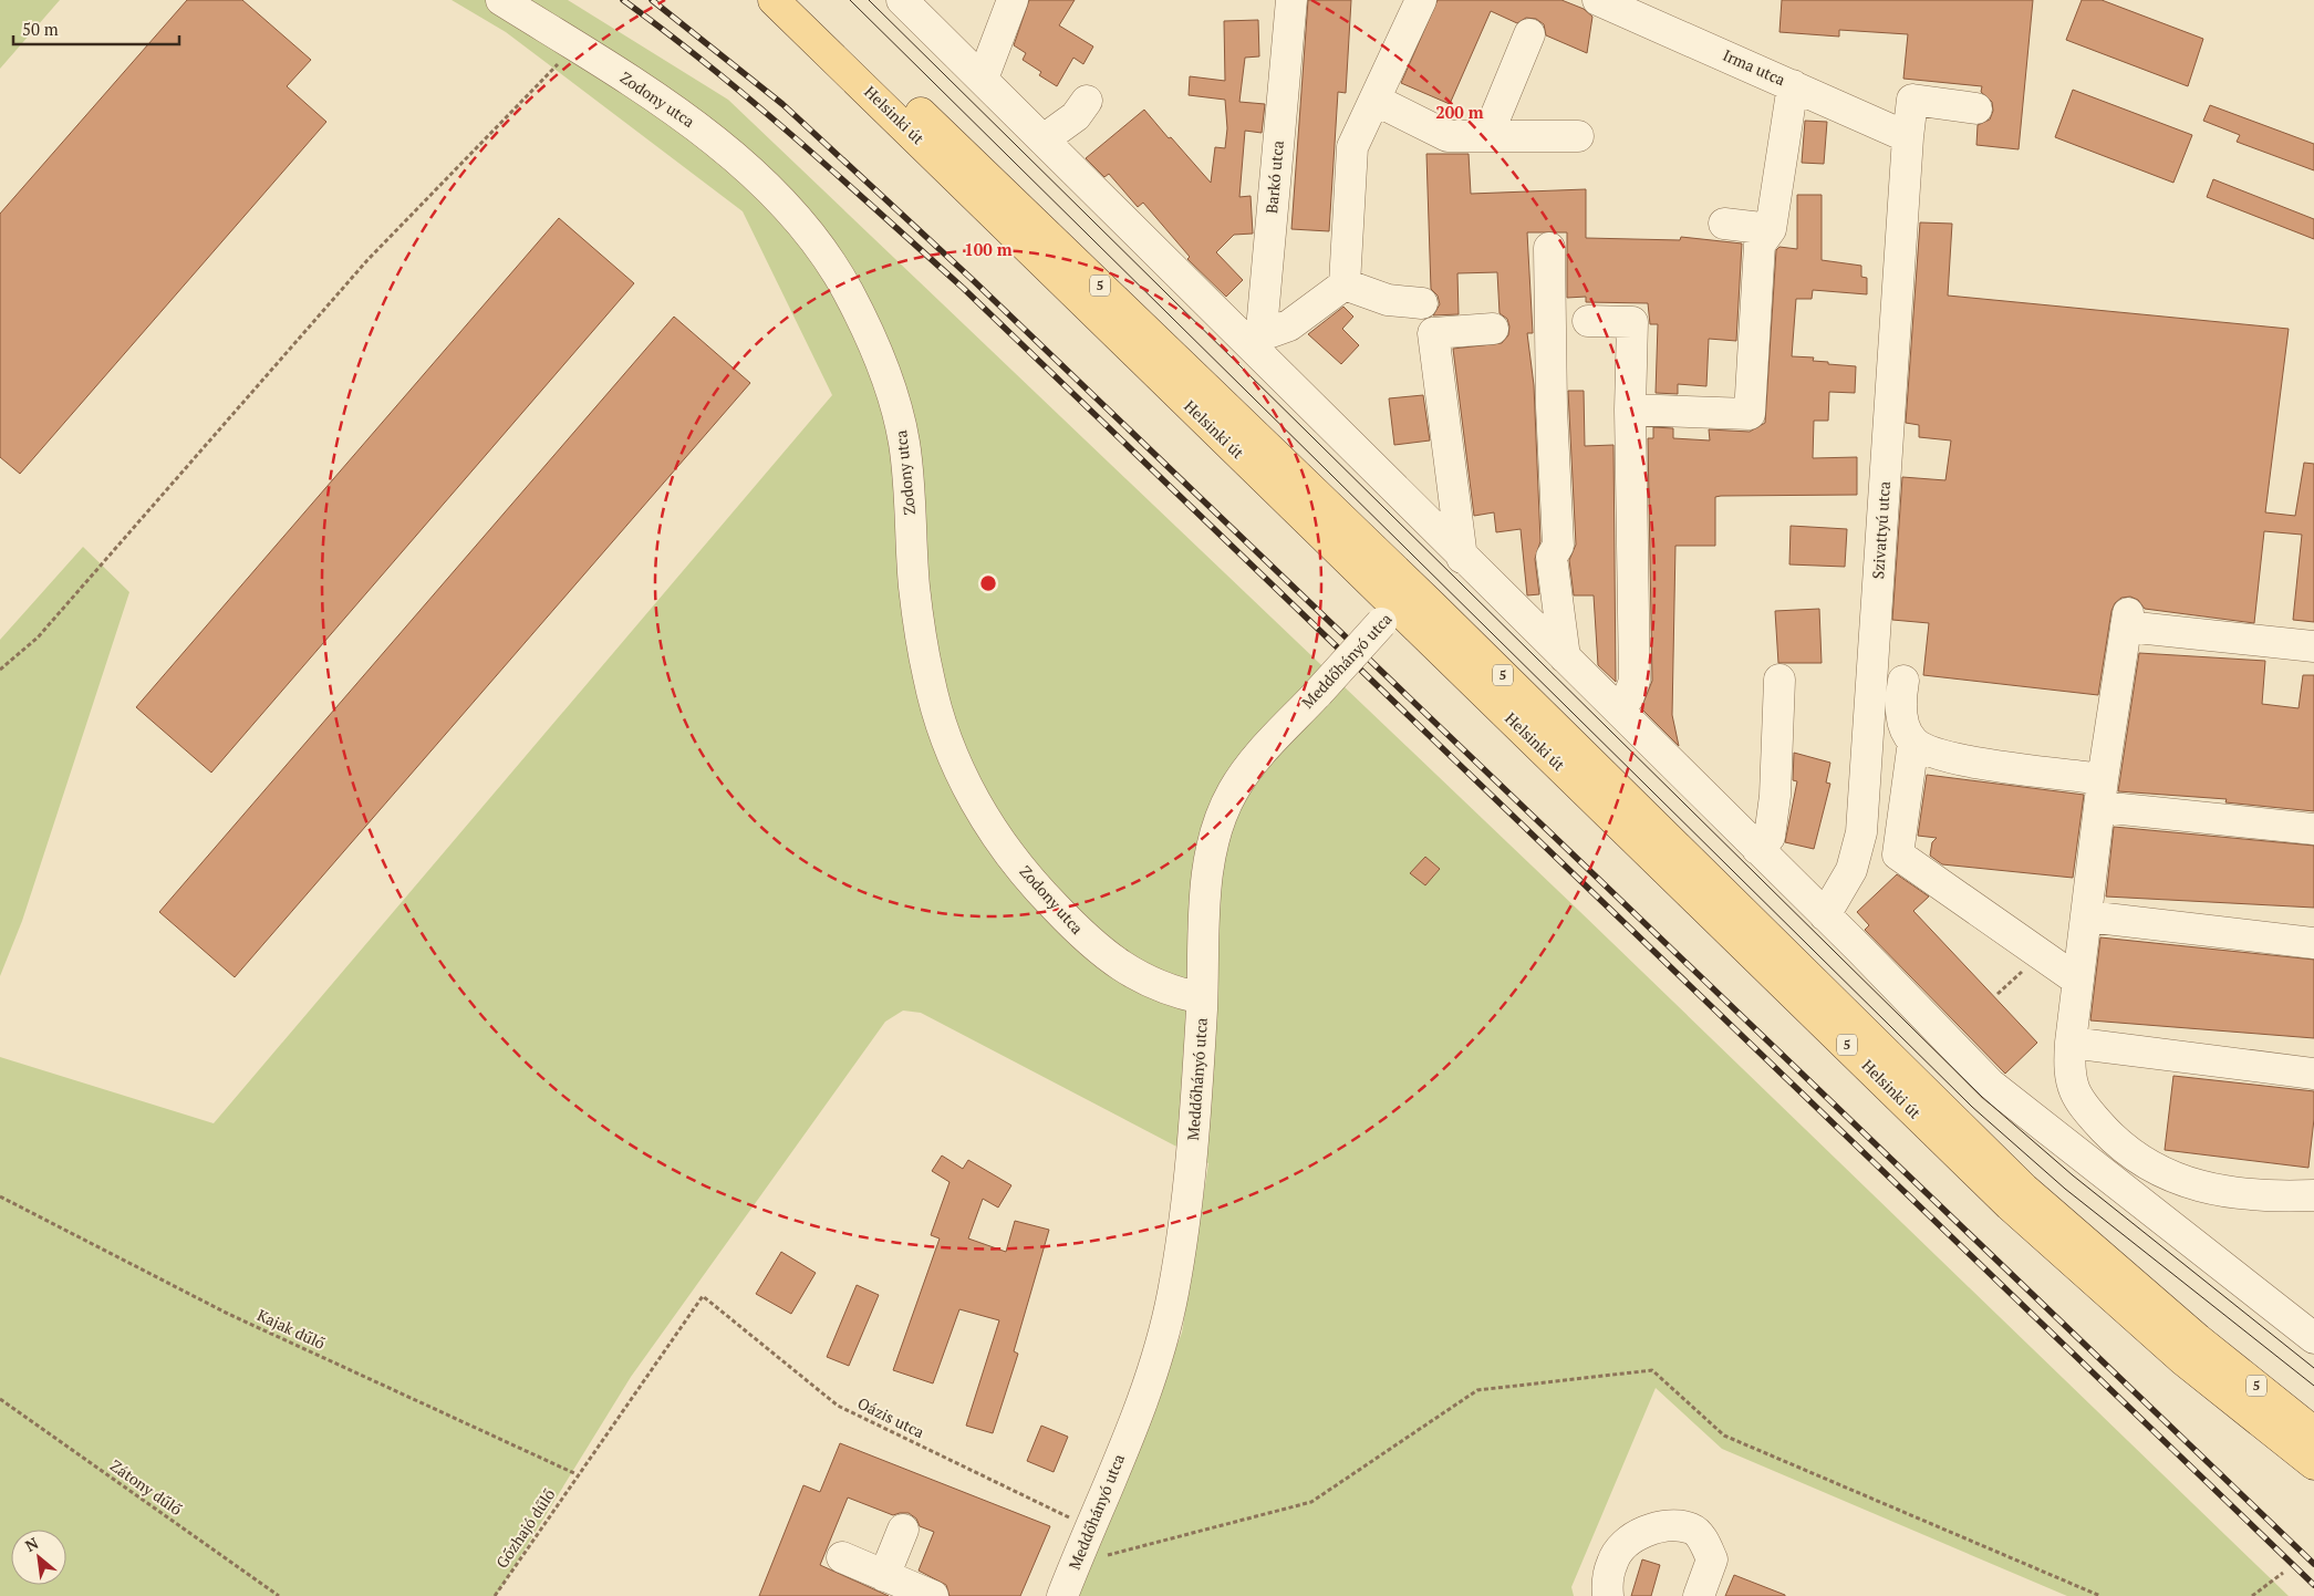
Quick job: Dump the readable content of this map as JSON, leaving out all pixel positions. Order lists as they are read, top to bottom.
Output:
{
  "streets": {
    "main road": ["Helsinki út", "5"],
    "street": [
      "Irma utca",
      "Zodony utca",
      "Barkó utca",
      "Szivattyú utca",
      "Meddőhányó utca"
    ],
    "path": [
      "Kajak dűlő",
      "Oázis utca",
      "Zátony dűlő",
      "Gőzhajó dűlő"
    ]
  },
  "crossings": [
    ["Irma utca", "Szivattyú utca"],
    ["Zodony utca", "Meddőhányó utca"],
    ["Helsinki út", "Meddőhányó utca"],
    ["Meddőhányó utca", "Oázis utca"],
    ["Kajak dűlő", "Gőzhajó dűlő"],
    ["Oázis utca", "Gőzhajó dűlő"]
  ],
  "scale_bar": "50 m",
  "north": "top left",
  "rings": ["200 m", "100 m"]
}
